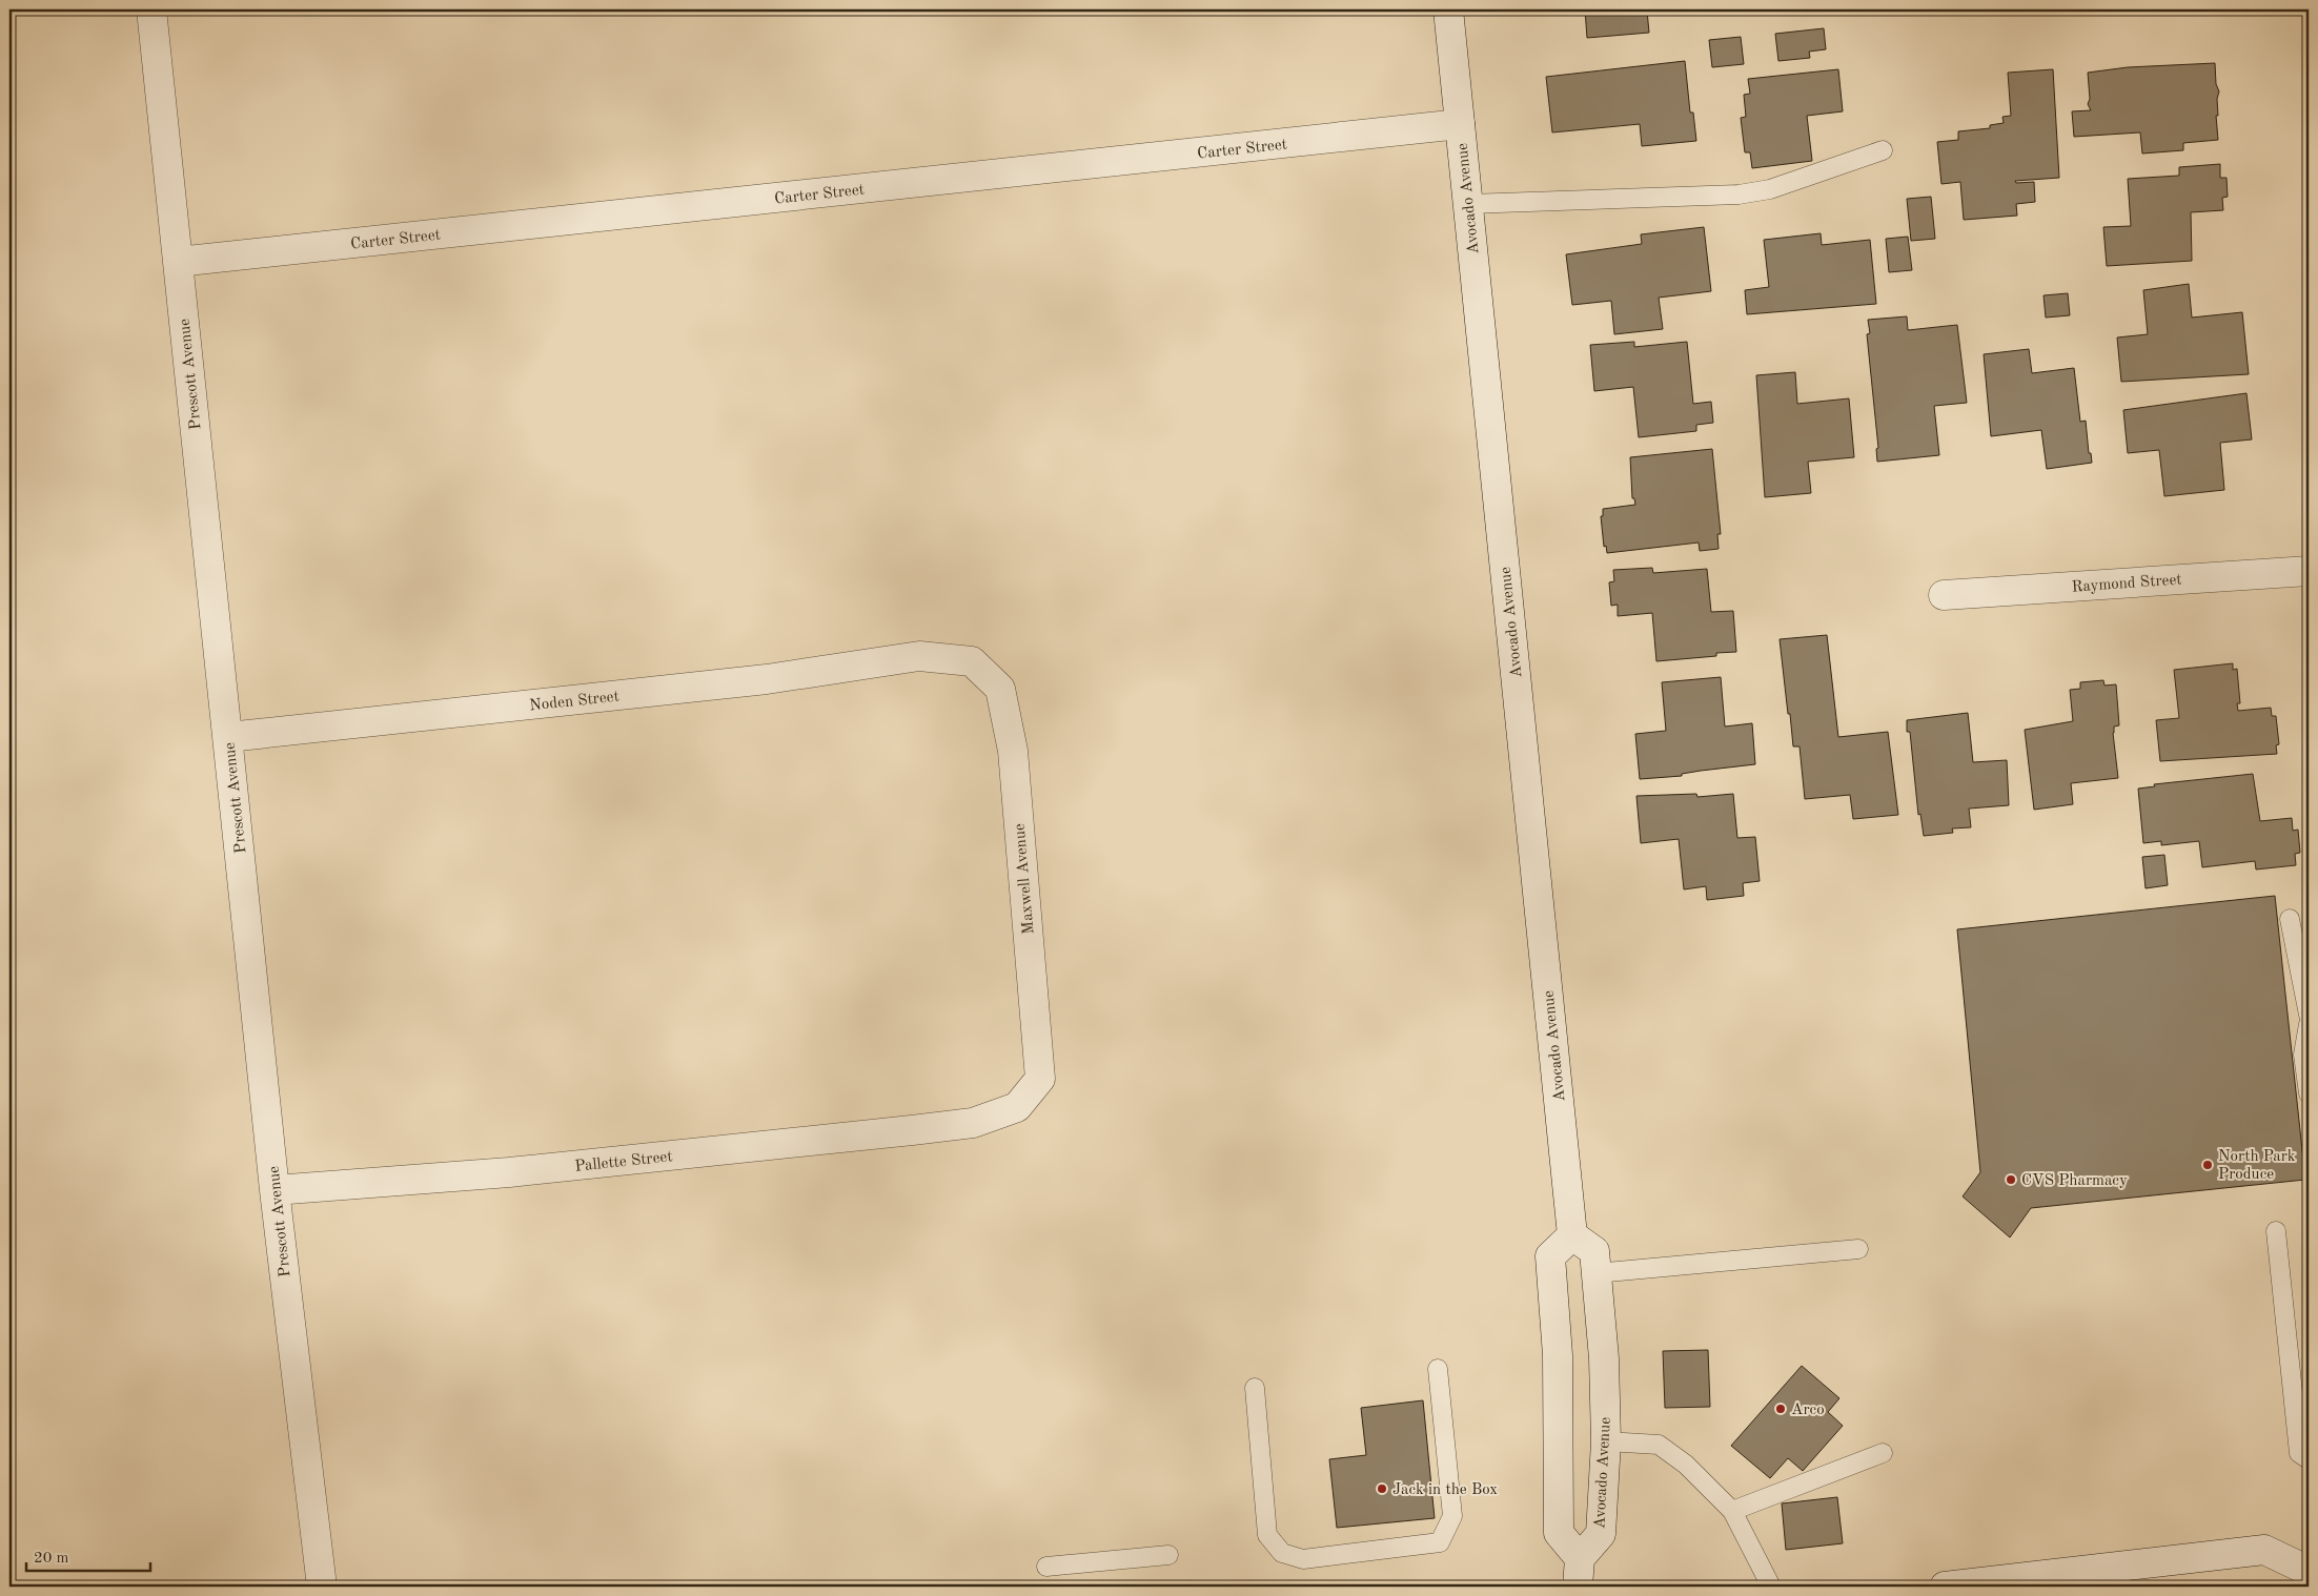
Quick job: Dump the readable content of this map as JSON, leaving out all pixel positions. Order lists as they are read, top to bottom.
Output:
{
  "streets": {
    "street": [
      "Carter Street",
      "Avocado Avenue",
      "Prescott Avenue",
      "Raymond Street",
      "Noden Street",
      "Maxwell Avenue",
      "Pallette Street"
    ]
  },
  "crossings": [
    ["Carter Street", "Avocado Avenue"],
    ["Carter Street", "Prescott Avenue"],
    ["Prescott Avenue", "Noden Street"],
    ["Prescott Avenue", "Pallette Street"],
    ["Noden Street", "Maxwell Avenue"],
    ["Maxwell Avenue", "Pallette Street"]
  ],
  "places": [
    "North Park Produce",
    "CVS Pharmacy",
    "Arco",
    "Jack in the Box"
  ],
  "scale_bar": "20 m"
}
